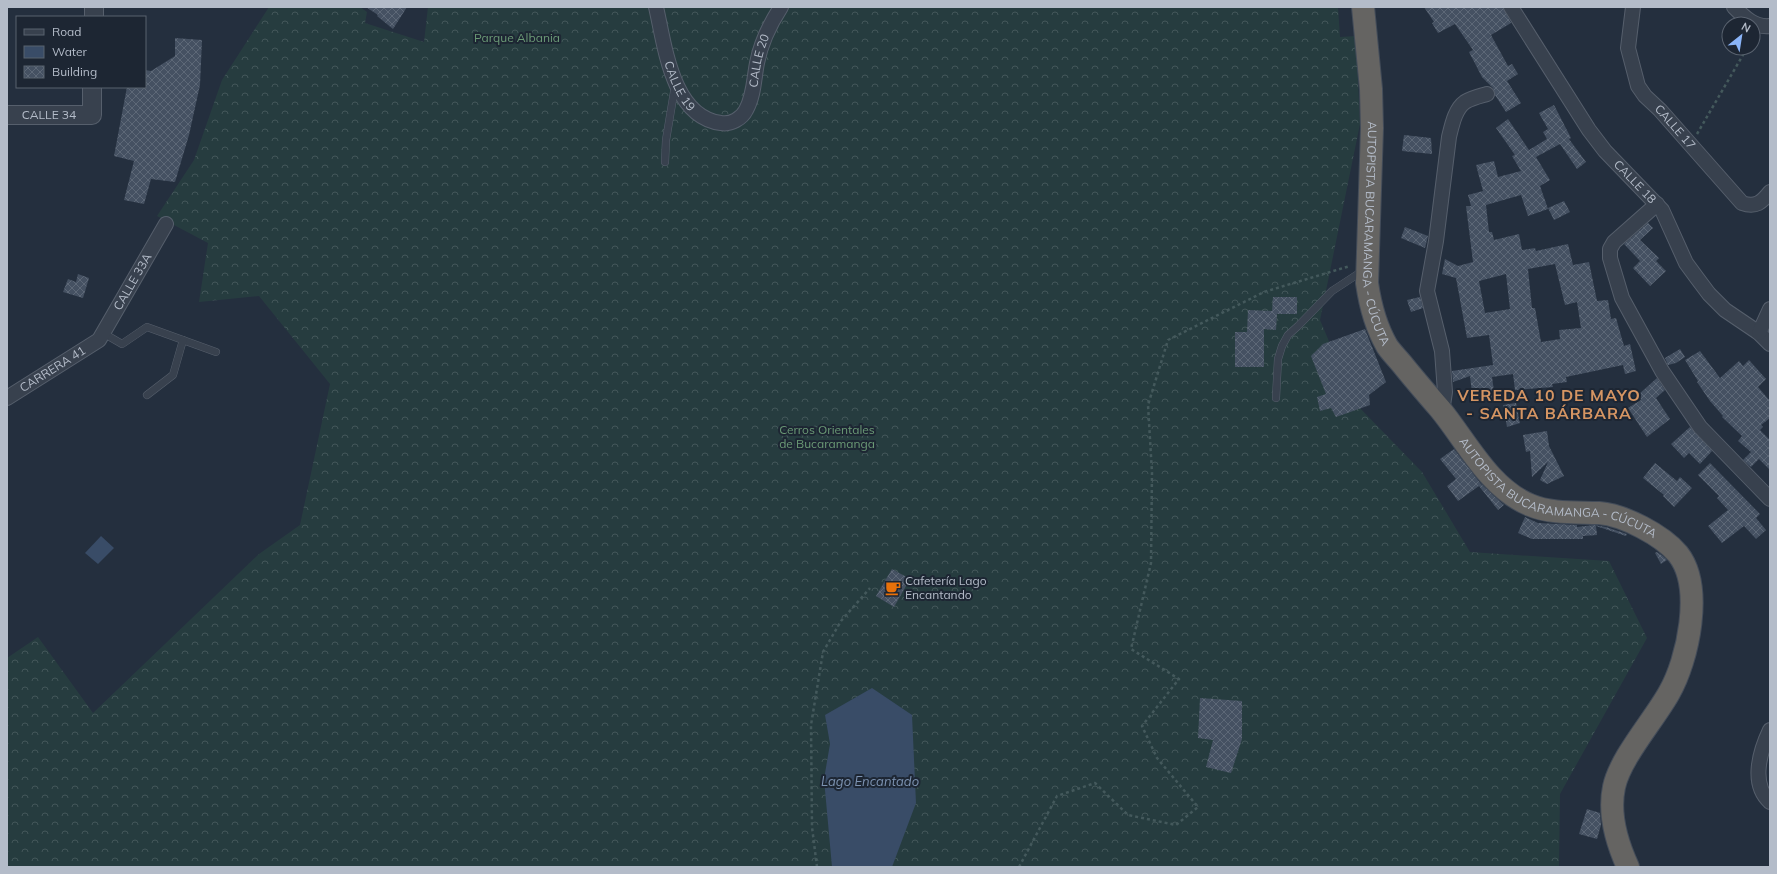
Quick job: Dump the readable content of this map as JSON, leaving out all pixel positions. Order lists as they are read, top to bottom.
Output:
{
  "streets": {
    "highway": ["AUTOPISTA BUCARAMANGA - CÚCUTA"],
    "street": [
      "CALLE 20",
      "CALLE 19",
      "CALLE 34",
      "CALLE 17",
      "CALLE 18",
      "CALLE 33A",
      "CARRERA 41"
    ]
  },
  "crossings": [
    ["CALLE 20", "CALLE 19"],
    ["CALLE 33A", "CARRERA 41"]
  ],
  "districts": ["VEREDA 10 DE MAYO - SANTA BÁRBARA"],
  "water": ["Lago Encantado"],
  "parks": ["Parque Albania", "Cerros Orientales de Bucaramanga"],
  "places": {
    "cafe": ["Cafetería Lago Encantando"]
  },
  "legend": ["Road", "Water", "Building"],
  "north": "top right"
}
